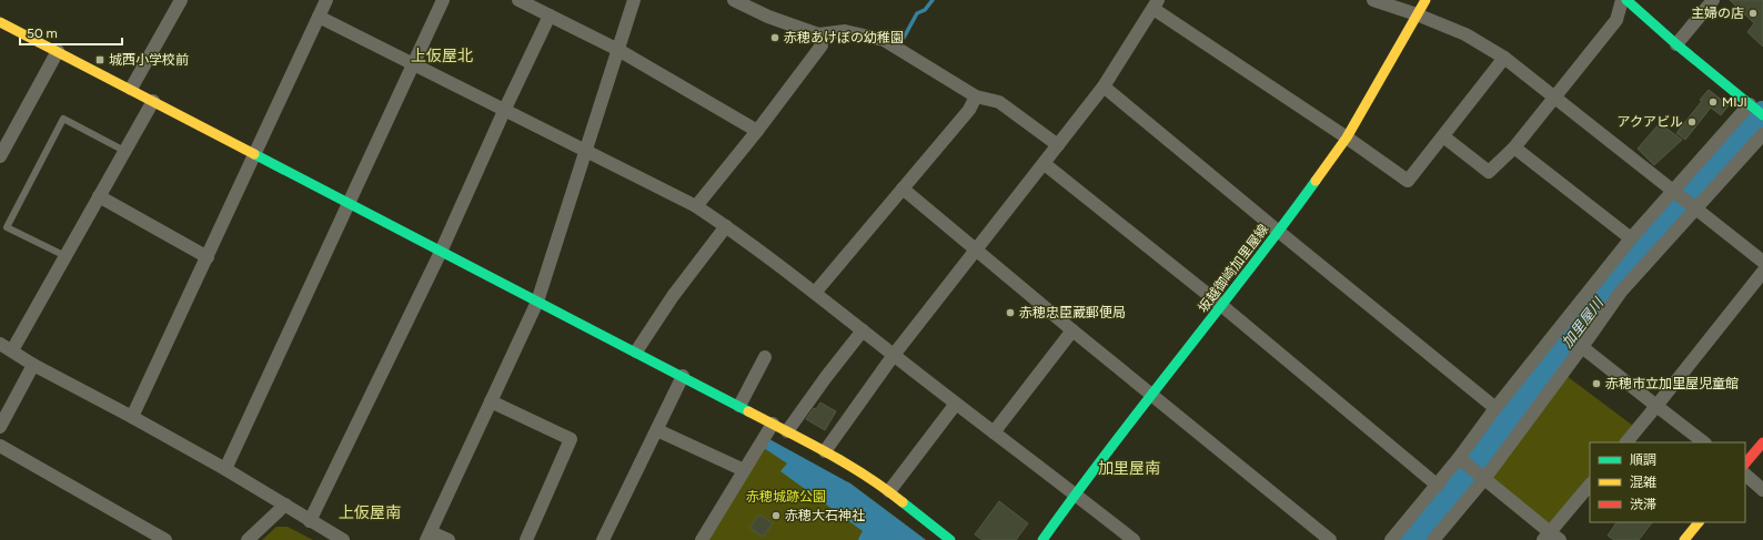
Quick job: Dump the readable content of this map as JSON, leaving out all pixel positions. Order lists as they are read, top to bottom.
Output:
{
  "streets": {
    "street": ["坂越御崎加里屋線"]
  },
  "districts": ["上仮屋北", "加里屋南", "上仮屋南"],
  "water": ["加里屋川"],
  "parks": ["赤穂城跡公園"],
  "places": {
    "other": [
      "主婦の店",
      "赤穂あけぼの幼稚園",
      "MIJI",
      "アクアビル",
      "赤穂忠臣蔵郵便局",
      "赤穂市立加里屋児童館",
      "赤穂大石神社"
    ],
    "transit": ["城西小学校前"]
  },
  "legend": ["順調", "混雑", "渋滞"],
  "scale_bar": "50 m"
}
